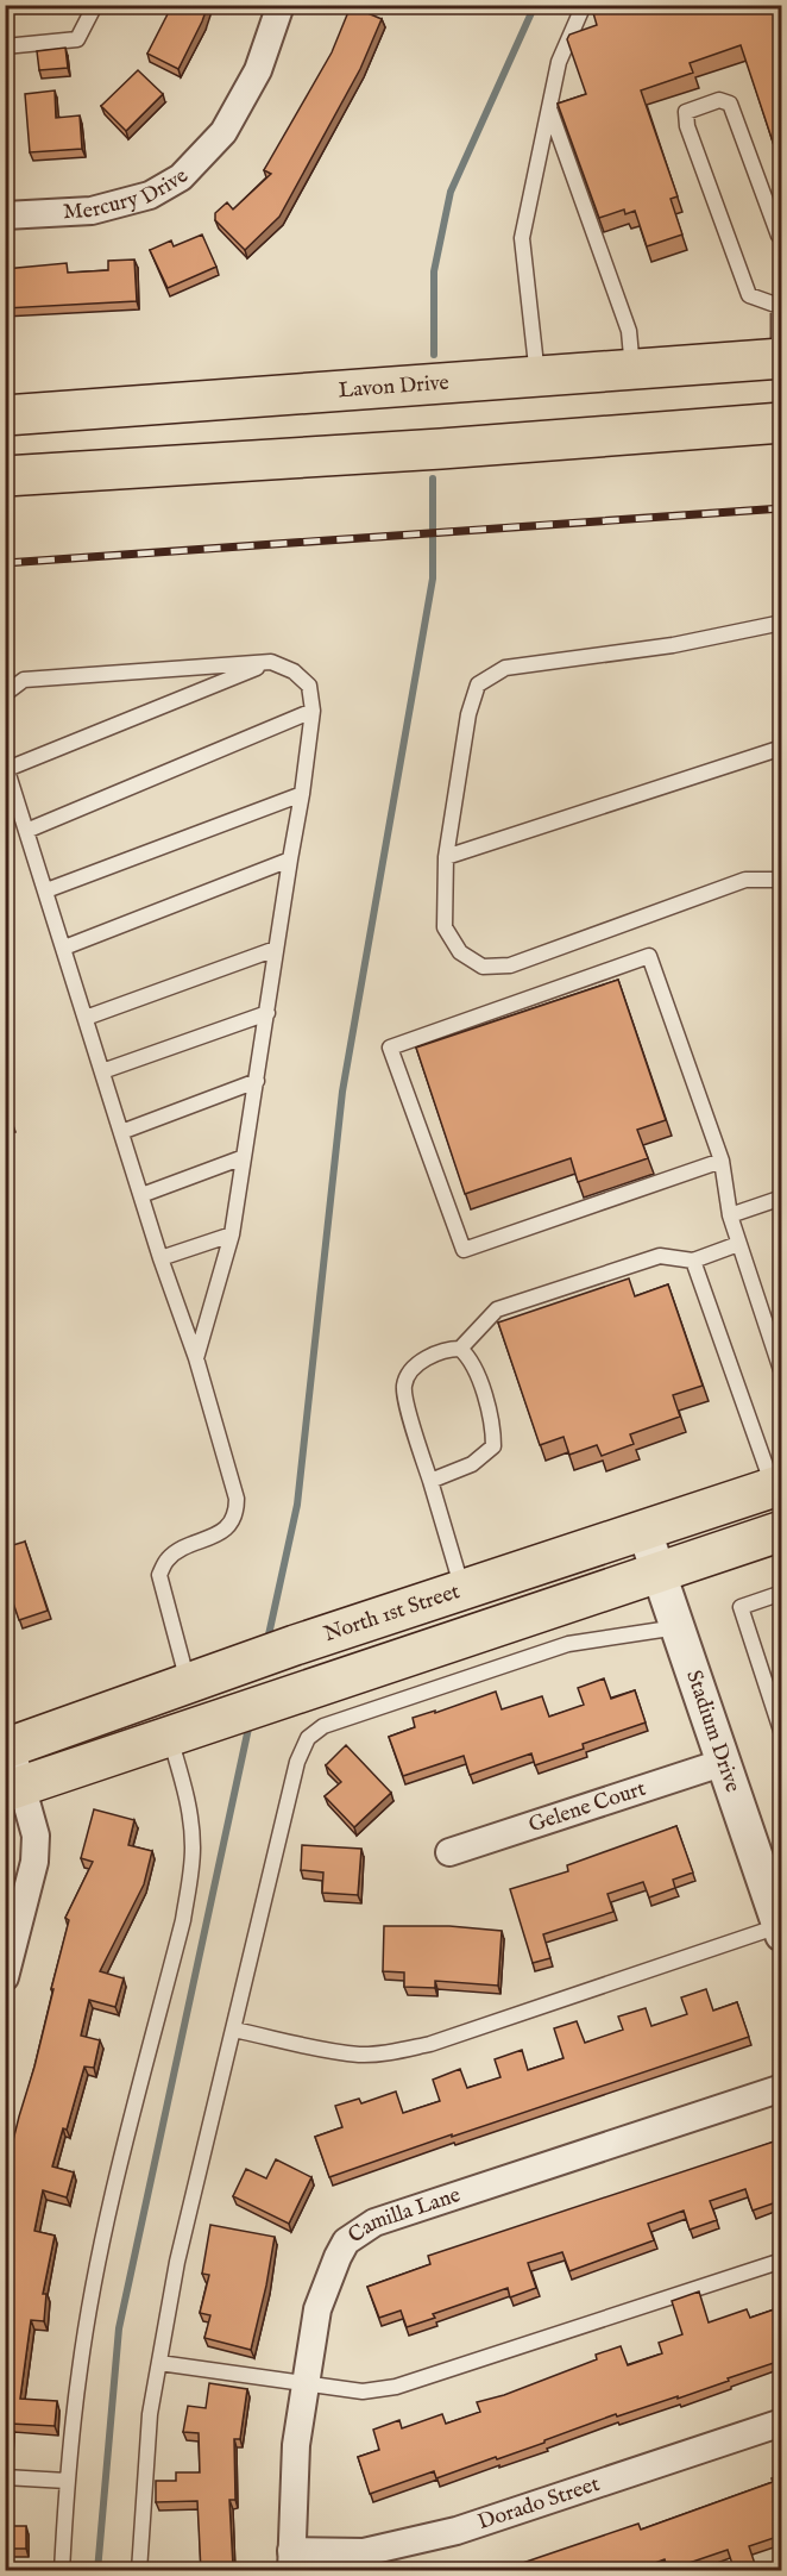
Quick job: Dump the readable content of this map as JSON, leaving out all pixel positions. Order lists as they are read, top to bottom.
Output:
{
  "streets": {
    "main road": ["Lavon Drive", "North 1st Street"],
    "street": [
      "Mercury Drive",
      "Stadium Drive",
      "Gelene Court",
      "Camilla Lane",
      "Dorado Street"
    ]
  },
  "crossings": [
    ["North 1st Street", "Stadium Drive"],
    ["Stadium Drive", "Gelene Court"],
    ["Camilla Lane", "Dorado Street"]
  ]
}
